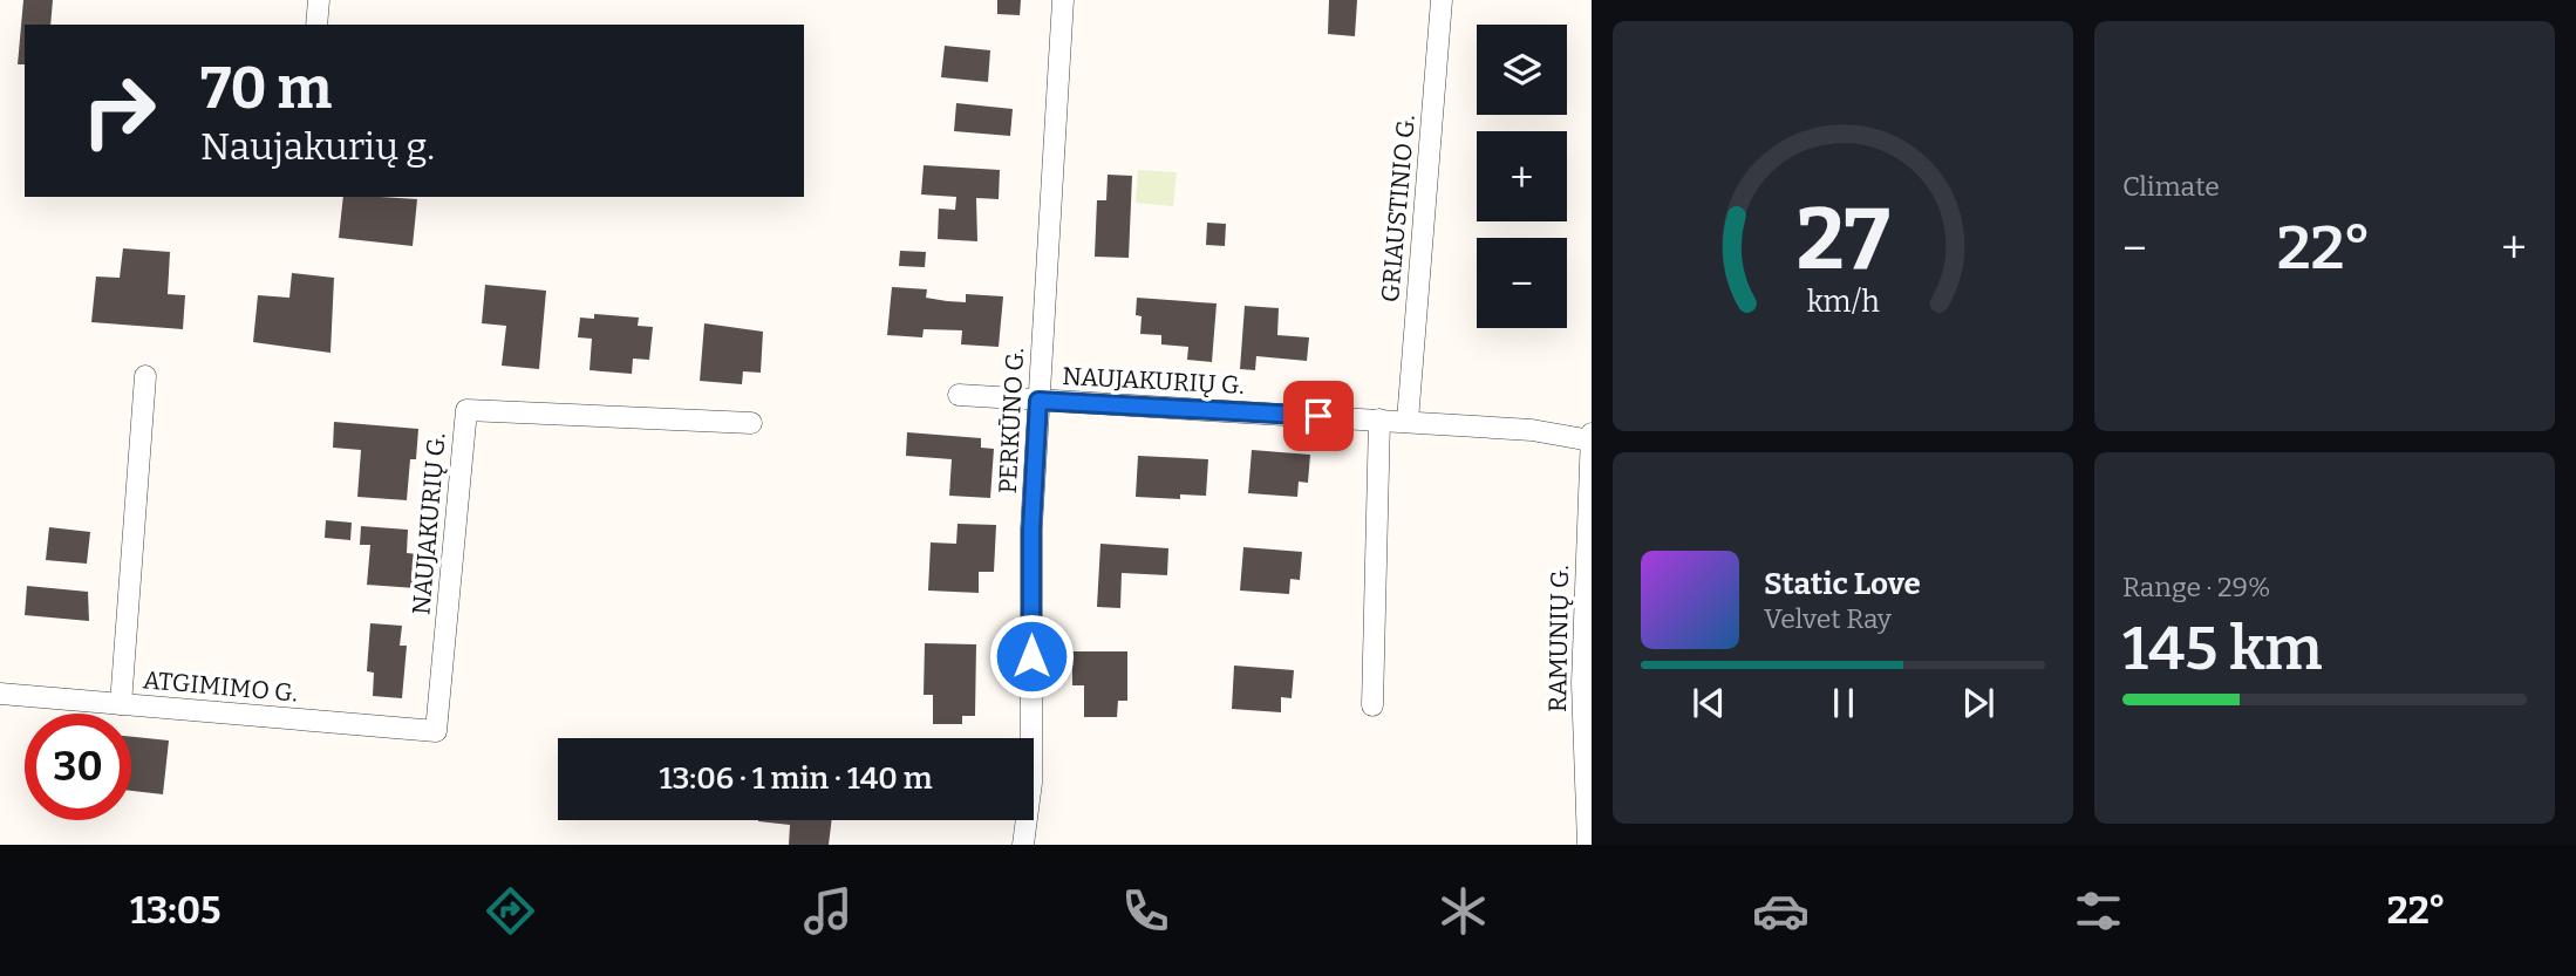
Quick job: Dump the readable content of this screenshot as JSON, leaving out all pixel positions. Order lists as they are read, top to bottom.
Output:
{
  "streets": {
    "street": [
      "GRIAUSTINIO G.",
      "NAUJAKURIŲ G.",
      "PERKŪNO G.",
      "RAMUNIŲ G.",
      "ATGIMIMO G."
    ]
  },
  "crossings": [
    ["GRIAUSTINIO G.", "NAUJAKURIŲ G."],
    ["NAUJAKURIŲ G.", "PERKŪNO G."],
    ["NAUJAKURIŲ G.", "RAMUNIŲ G."],
    ["NAUJAKURIŲ G.", "ATGIMIMO G."]
  ],
  "page": {
    "tile": [
      "Climate",
      ["Range · 29%", "145 km"]
    ],
    "map_buttons": ["+", "−"],
    "turn": ["70 m", "Naujakurių g."],
    "heat": ["−", "22°", "+"],
    "song": ["Static Love", "Velvet Ray"],
    "limit": "30",
    "trip": "13:06 · 1 min · 140 m",
    "tabs": ["13:05", "22°"],
    "gauge": ["27", "km/h"]
  }
}
